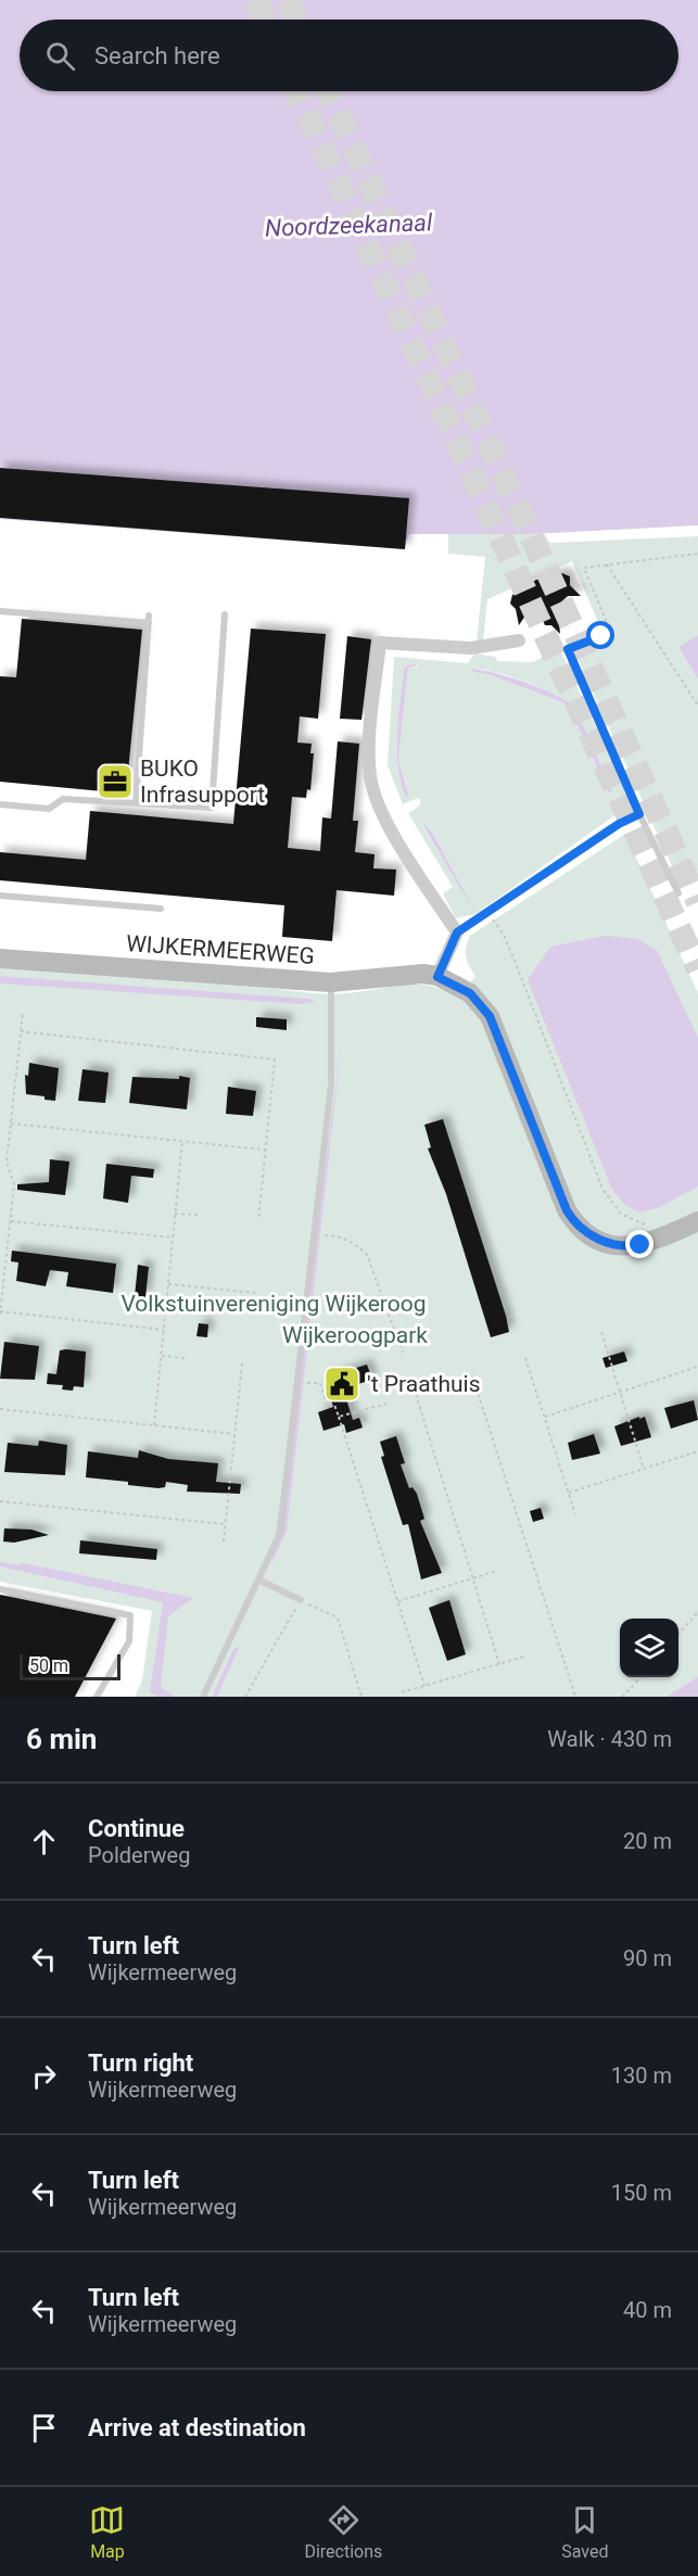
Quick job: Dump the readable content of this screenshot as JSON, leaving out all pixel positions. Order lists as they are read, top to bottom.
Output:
{
  "streets": {
    "street": ["WIJKERMEERWEG"]
  },
  "water": ["Noordzeekanaal"],
  "parks": ["Volkstuinvereniging Wijkeroog", "Wijkeroogpark"],
  "places": {
    "office": ["BUKO Infrasupport"],
    "public building": ["'t Praathuis"]
  },
  "scale_bar": "50 m",
  "page": {
    "search": "Search here",
    "scale": "50 m",
    "heading": ["6 min", "Walk · 430 m"],
    "list": [
      ["Continue", "Polderweg", "20 m"],
      ["Turn left", "Wijkermeerweg", "90 m"],
      ["Turn right", "Wijkermeerweg", "130 m"],
      ["Turn left", "Wijkermeerweg", "150 m"],
      ["Turn left", "Wijkermeerweg", "40 m"],
      "Arrive at destination"
    ],
    "nav": ["Map", "Directions", "Saved"]
  }
}
